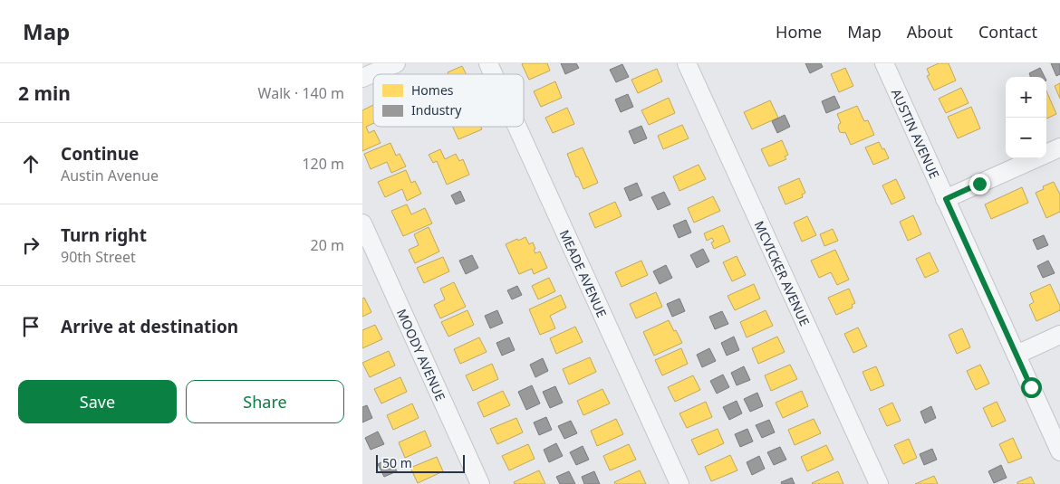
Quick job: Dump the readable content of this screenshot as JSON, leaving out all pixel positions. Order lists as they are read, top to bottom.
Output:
{
  "streets": {
    "street": [
      "AUSTIN AVENUE",
      "MEADE AVENUE",
      "MCVICKER AVENUE",
      "MOODY AVENUE"
    ]
  },
  "legend": ["Homes", "Industry"],
  "scale_bar": "50 m",
  "page": {
    "header": "Map",
    "nav": [
      "Home",
      "Map",
      "About",
      "Contact"
    ],
    "heading": ["2 min", "Walk · 140 m"],
    "map_buttons": ["+", "−"],
    "list": [
      ["Continue", "Austin Avenue", "120 m"],
      ["Turn right", "90th Street", "20 m"],
      "Arrive at destination"
    ],
    "buttons": ["Save", "Share"],
    "scale": "50 m"
  }
}
